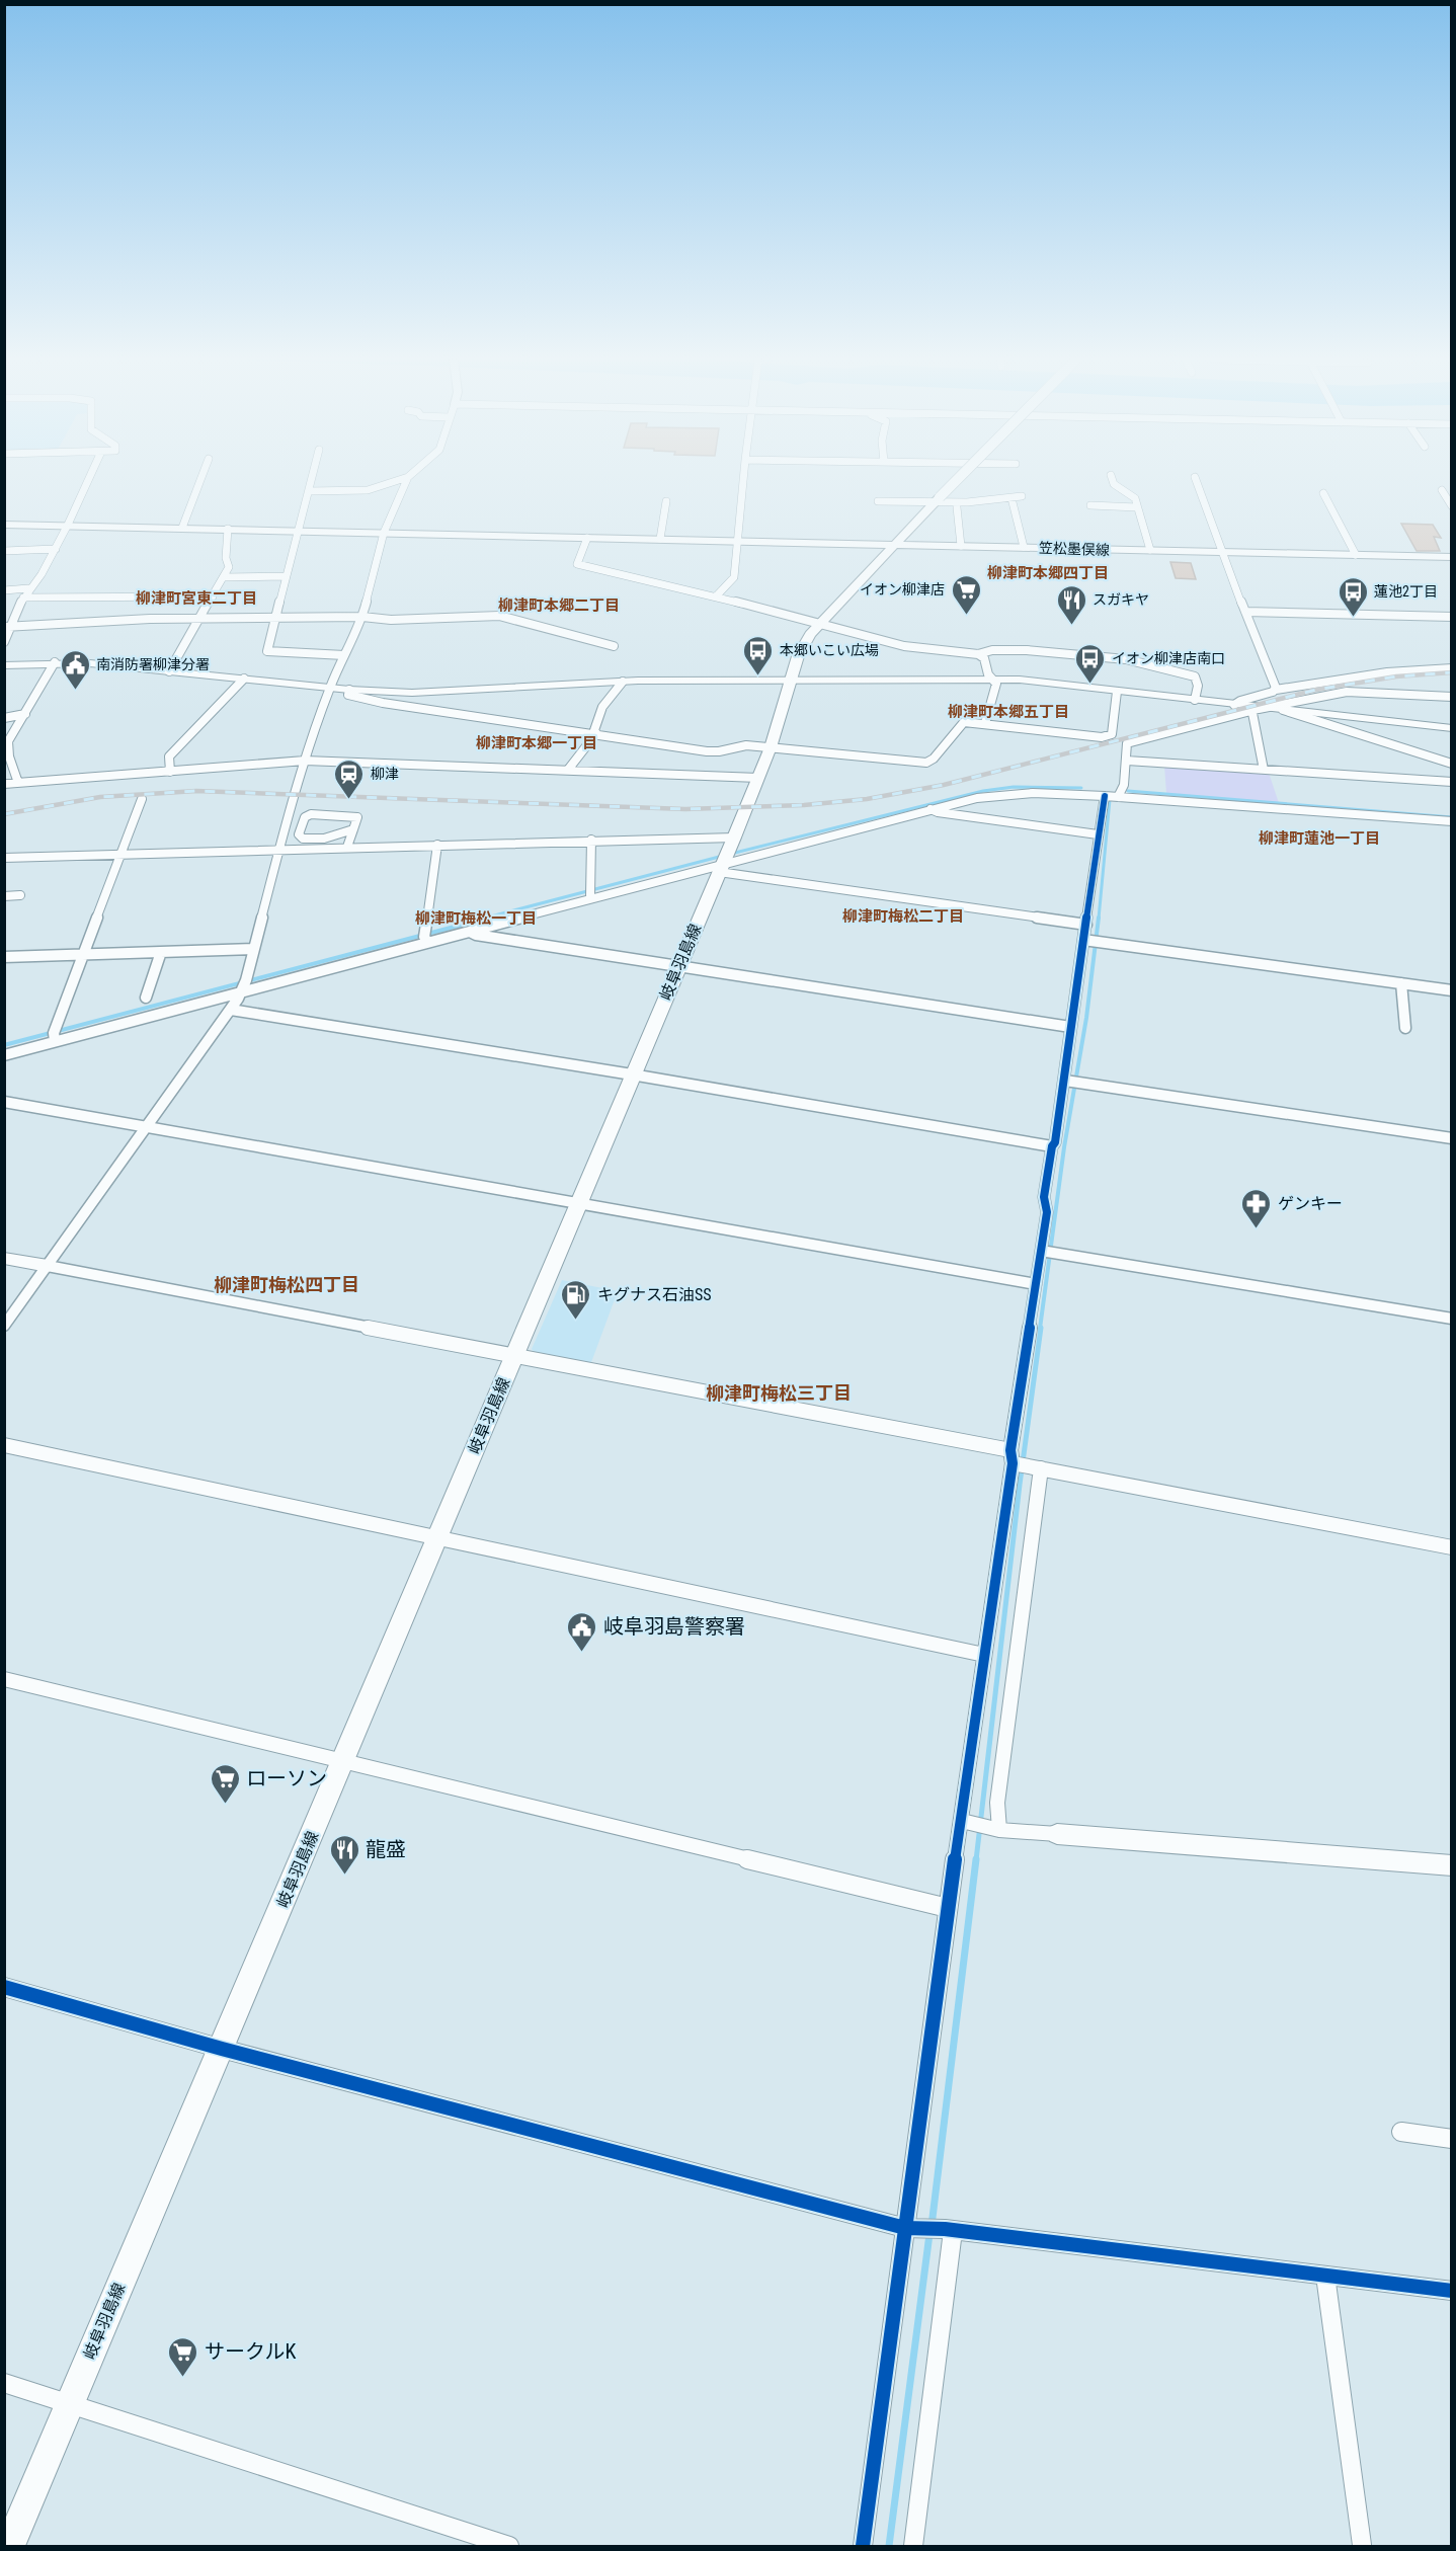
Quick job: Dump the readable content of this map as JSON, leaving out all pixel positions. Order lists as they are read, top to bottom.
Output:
{
  "streets": {
    "main road": ["笠松墨俣線", "岐阜羽島線"]
  },
  "crossings": [
    ["笠松墨俣線", "岐阜羽島線"]
  ],
  "districts": [
    "柳津町本郷四丁目",
    "柳津町宮東二丁目",
    "柳津町本郷二丁目",
    "柳津町本郷五丁目",
    "柳津町本郷一丁目",
    "柳津町蓮池一丁目",
    "柳津町梅松二丁目",
    "柳津町梅松一丁目",
    "柳津町梅松四丁目",
    "柳津町梅松三丁目"
  ],
  "places": {
    "supermarket": ["イオン柳津店", "ローソン", "サークルK"],
    "bus stop": ["蓮池2丁目", "本郷いこい広場", "イオン柳津店南口"],
    "restaurant": ["スガキヤ", "龍盛"],
    "public building": ["南消防署柳津分署", "岐阜羽島警察署"],
    "station": ["柳津"],
    "pharmacy": ["ゲンキー"],
    "fuel station": ["キグナス石油SS"]
  }
}
